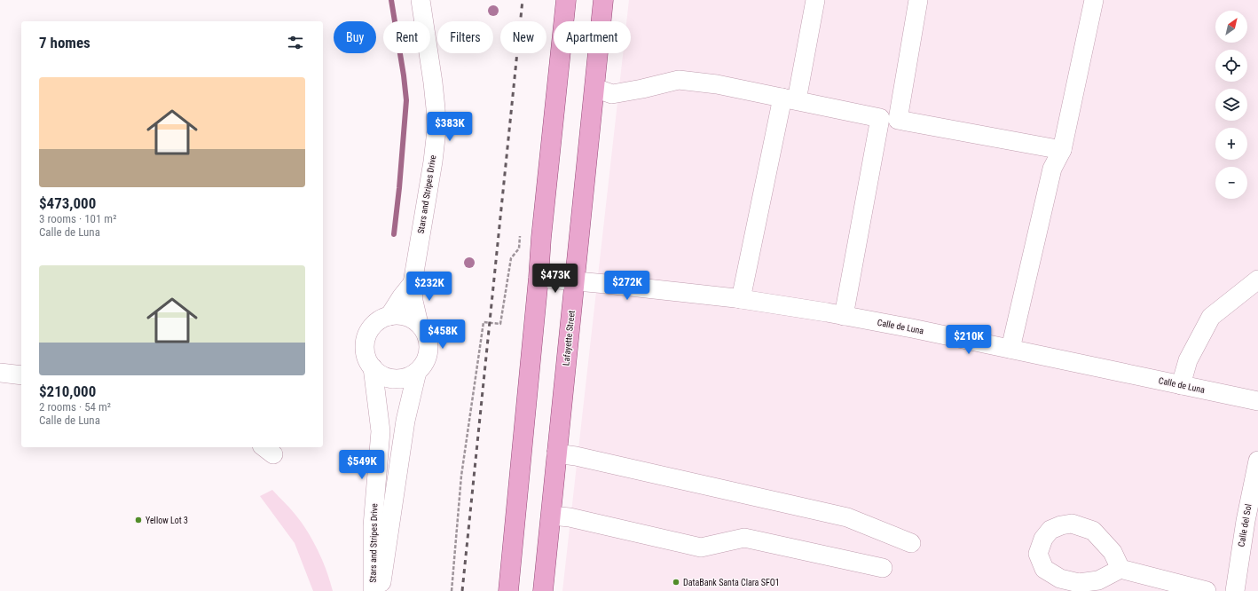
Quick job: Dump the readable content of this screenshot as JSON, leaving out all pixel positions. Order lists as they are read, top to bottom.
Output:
{
  "streets": {
    "main road": ["Lafayette Street"],
    "street": ["Stars and Stripes Drive", "Calle de Luna", "Calle del Sol"]
  },
  "crossings": [
    ["Calle de Luna", "Lafayette Street"]
  ],
  "places": ["Yellow Lot 3", "DataBank Santa Clara SFO1"],
  "north": "top right",
  "page": {
    "map_buttons": ["+", "−"],
    "chip": [
      "Buy",
      "Rent",
      "Filters",
      "New",
      "Apartment"
    ],
    "heading": "7 homes",
    "list": [
      {
        "name": "$473,000",
        "note": "3 rooms · 101 m² · Calle de Luna"
      },
      {
        "name": "$210,000",
        "note": "2 rooms · 54 m² · Calle de Luna"
      }
    ],
    "price": [
      "$383K",
      "$473K",
      "$272K",
      "$232K",
      "$458K",
      "$210K",
      "$549K"
    ]
  }
}
